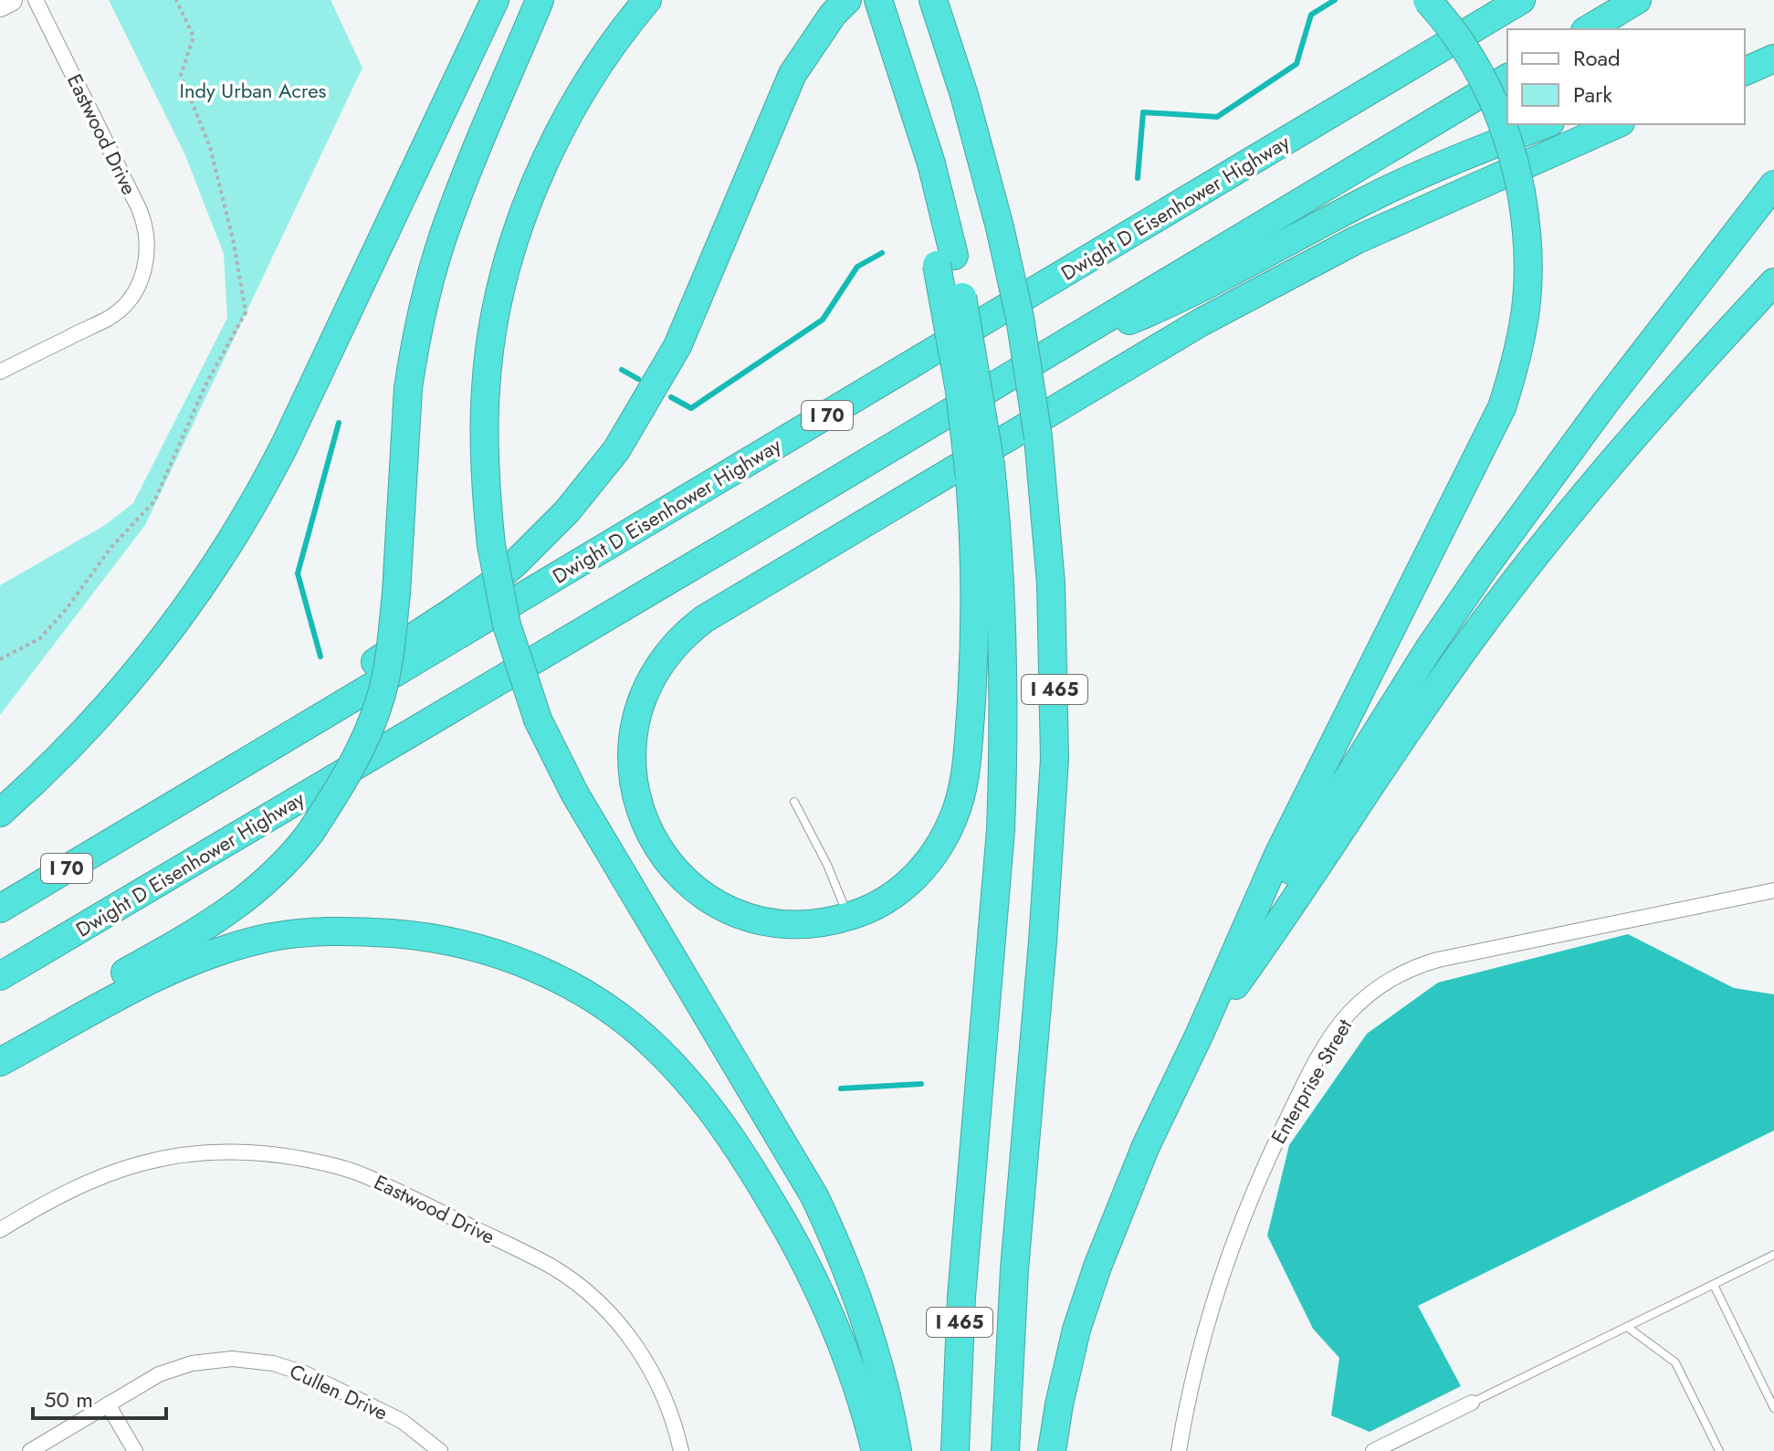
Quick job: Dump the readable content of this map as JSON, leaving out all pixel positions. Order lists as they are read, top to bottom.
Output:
{
  "streets": {
    "highway": ["Dwight D Eisenhower Highway", "I 70", "I 465"],
    "street": ["Eastwood Drive", "Enterprise Street", "Cullen Drive"]
  },
  "parks": ["Indy Urban Acres"],
  "legend": ["Road", "Park"],
  "scale_bar": "50 m"
}
